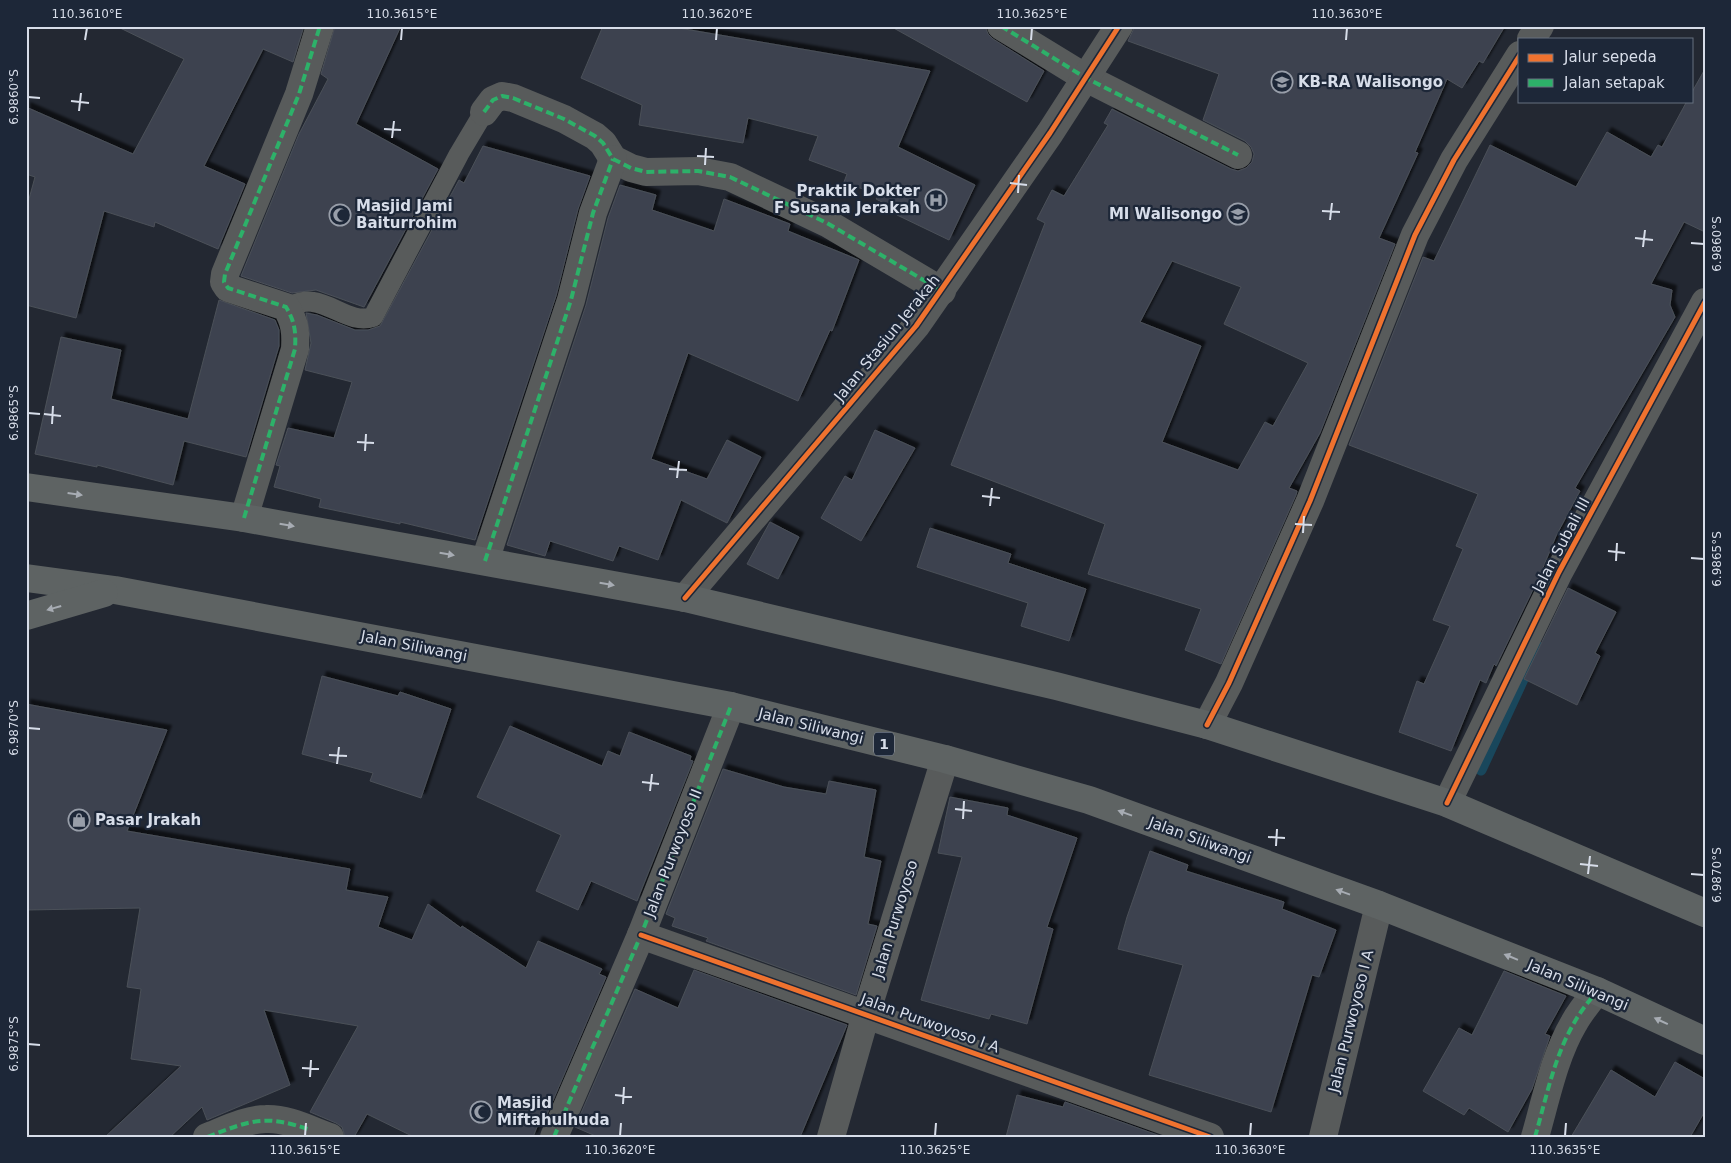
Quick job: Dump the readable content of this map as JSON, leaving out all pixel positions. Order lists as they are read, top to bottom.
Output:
{
  "streets": {
    "highway": ["Jalan Siliwangi", "1"],
    "street": [
      "Jalan Stasiun Jerakah",
      "Jalan Subali III",
      "Jalan Purwoyoso II",
      "Jalan Purwoyoso",
      "Jalan Purwoyoso I A"
    ]
  },
  "crossings": [
    ["Jalan Siliwangi", "Jalan Purwoyoso II"],
    ["Jalan Siliwangi", "Jalan Purwoyoso"],
    ["Jalan Siliwangi", "Jalan Purwoyoso I A"],
    ["Jalan Purwoyoso II", "Jalan Purwoyoso I A"],
    ["Jalan Purwoyoso", "Jalan Purwoyoso I A"]
  ],
  "places": {
    "school or university": ["KB-RA Walisongo", "MI Walisongo"],
    "hospital": ["Praktik Dokter F Susana Jerakah"],
    "mosque": ["Masjid Jami Baiturrohim", "Masjid Miftahulhuda"],
    "shop": ["Pasar Jrakah"]
  },
  "legend": ["Jalur sepeda", "Jalan setapak"],
  "coordinates": [
    "110.3610°E",
    "110.3615°E",
    "110.3620°E",
    "110.3625°E",
    "110.3630°E",
    "6.9860°S",
    "6.9865°S",
    "6.9870°S",
    "6.9875°S",
    "110.3635°E"
  ]
}
